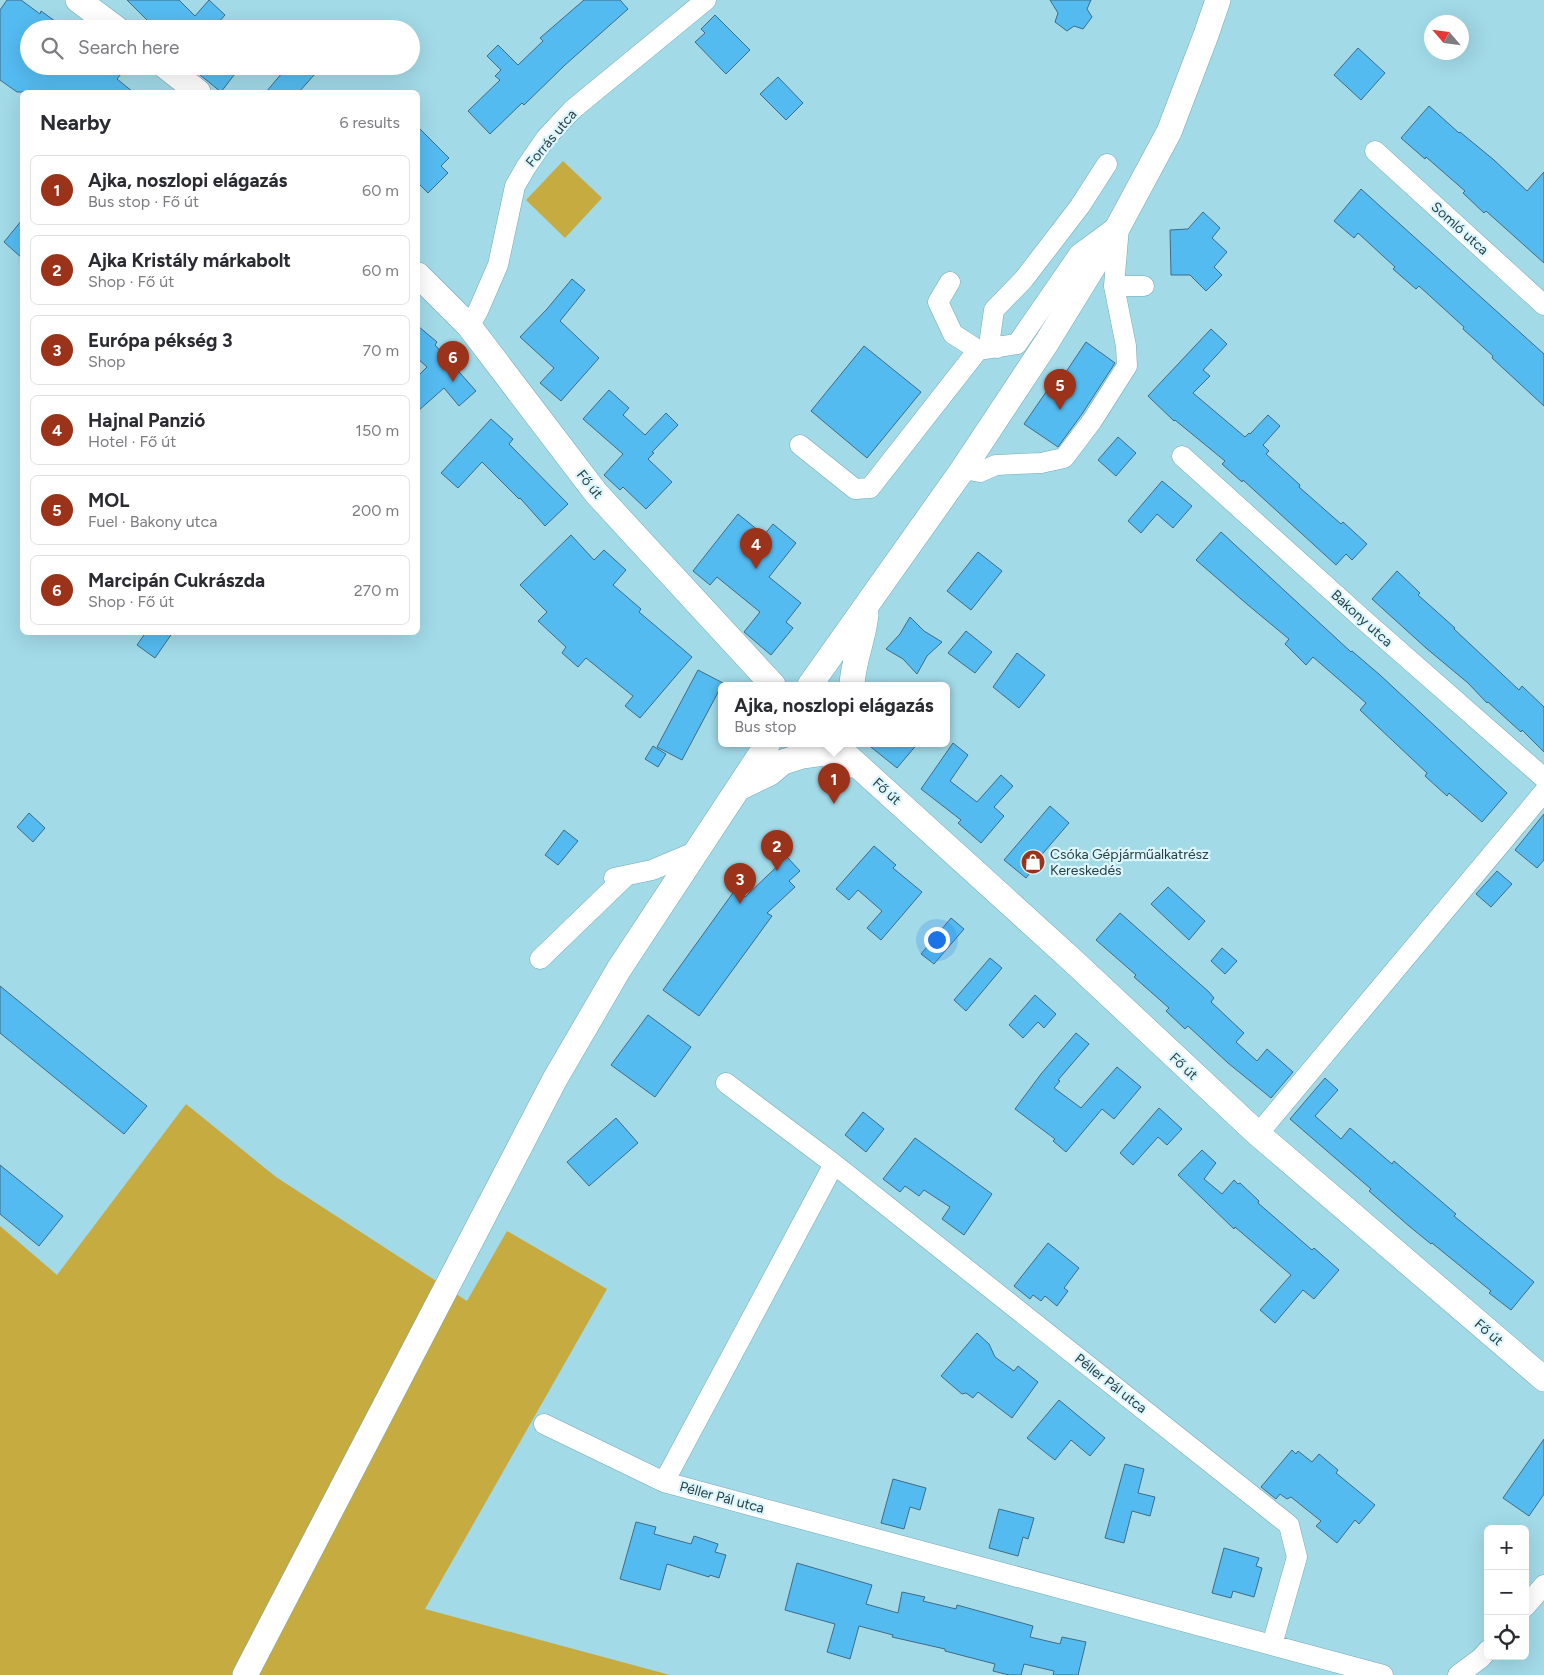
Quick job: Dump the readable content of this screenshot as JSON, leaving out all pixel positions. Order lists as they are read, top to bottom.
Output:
{
  "streets": {
    "main road": ["Fő út"],
    "street": [
      "Forrás utca",
      "Somló utca",
      "Bakony utca",
      "Péller Pál utca"
    ]
  },
  "crossings": [
    ["Forrás utca", "Fő út"]
  ],
  "places": {
    "shop": ["Csóka Gépjárműalkatrész Kereskedés"]
  },
  "north": "top left",
  "page": {
    "search": "Search here",
    "heading": ["Nearby", "6 results"],
    "list": [
      {
        "mark": "1",
        "name": "Ajka, noszlopi elágazás",
        "note": "Bus stop · Fő út",
        "value": "60 m"
      },
      {
        "mark": "2",
        "name": "Ajka Kristály márkabolt",
        "note": "Shop · Fő út",
        "value": "60 m"
      },
      {
        "mark": "3",
        "name": "Európa pékség 3",
        "note": "Shop",
        "value": "70 m"
      },
      {
        "mark": "4",
        "name": "Hajnal Panzió",
        "note": "Hotel · Fő út",
        "value": "150 m"
      },
      {
        "mark": "5",
        "name": "MOL",
        "note": "Fuel · Bakony utca",
        "value": "200 m"
      },
      {
        "mark": "6",
        "name": "Marcipán Cukrászda",
        "note": "Shop · Fő út",
        "value": "270 m"
      }
    ],
    "pins": [
      "6",
      "5",
      "4",
      "1",
      "2",
      "3"
    ],
    "popup": ["Ajka, noszlopi elágazás", "Bus stop"],
    "map_buttons": ["+", "−"]
  }
}
